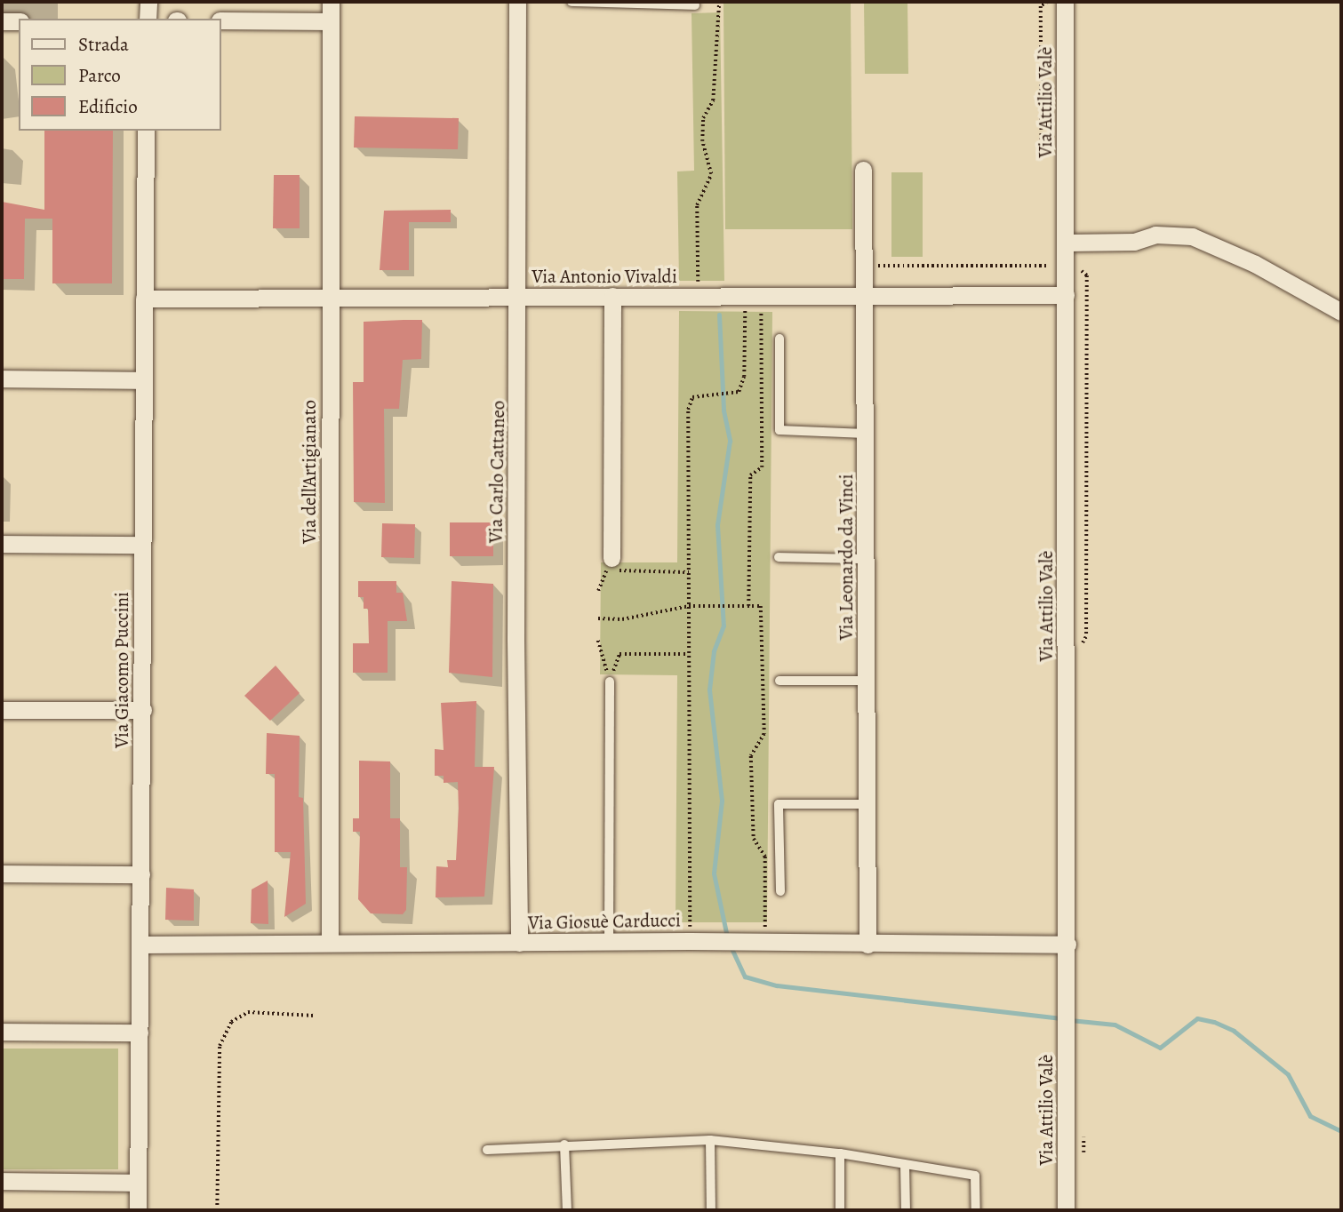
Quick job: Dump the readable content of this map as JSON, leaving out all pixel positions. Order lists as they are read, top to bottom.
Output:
{
  "streets": {
    "street": [
      "Via Attilio Valè",
      "Via Antonio Vivaldi",
      "Via dell'Artigianato",
      "Via Carlo Cattaneo",
      "Via Leonardo da Vinci",
      "Via Giacomo Puccini",
      "Via Giosuè Carducci"
    ]
  },
  "crossings": [
    ["Via Attilio Valè", "Via Antonio Vivaldi"],
    ["Via Attilio Valè", "Via Giosuè Carducci"],
    ["Via Antonio Vivaldi", "Via dell'Artigianato"],
    ["Via Antonio Vivaldi", "Via Carlo Cattaneo"],
    ["Via Antonio Vivaldi", "Via Leonardo da Vinci"],
    ["Via Antonio Vivaldi", "Via Giacomo Puccini"],
    ["Via dell'Artigianato", "Via Giosuè Carducci"],
    ["Via Carlo Cattaneo", "Via Giosuè Carducci"],
    ["Via Leonardo da Vinci", "Via Giosuè Carducci"],
    ["Via Giacomo Puccini", "Via Giosuè Carducci"]
  ],
  "legend": ["Strada", "Parco", "Edificio"]
}
